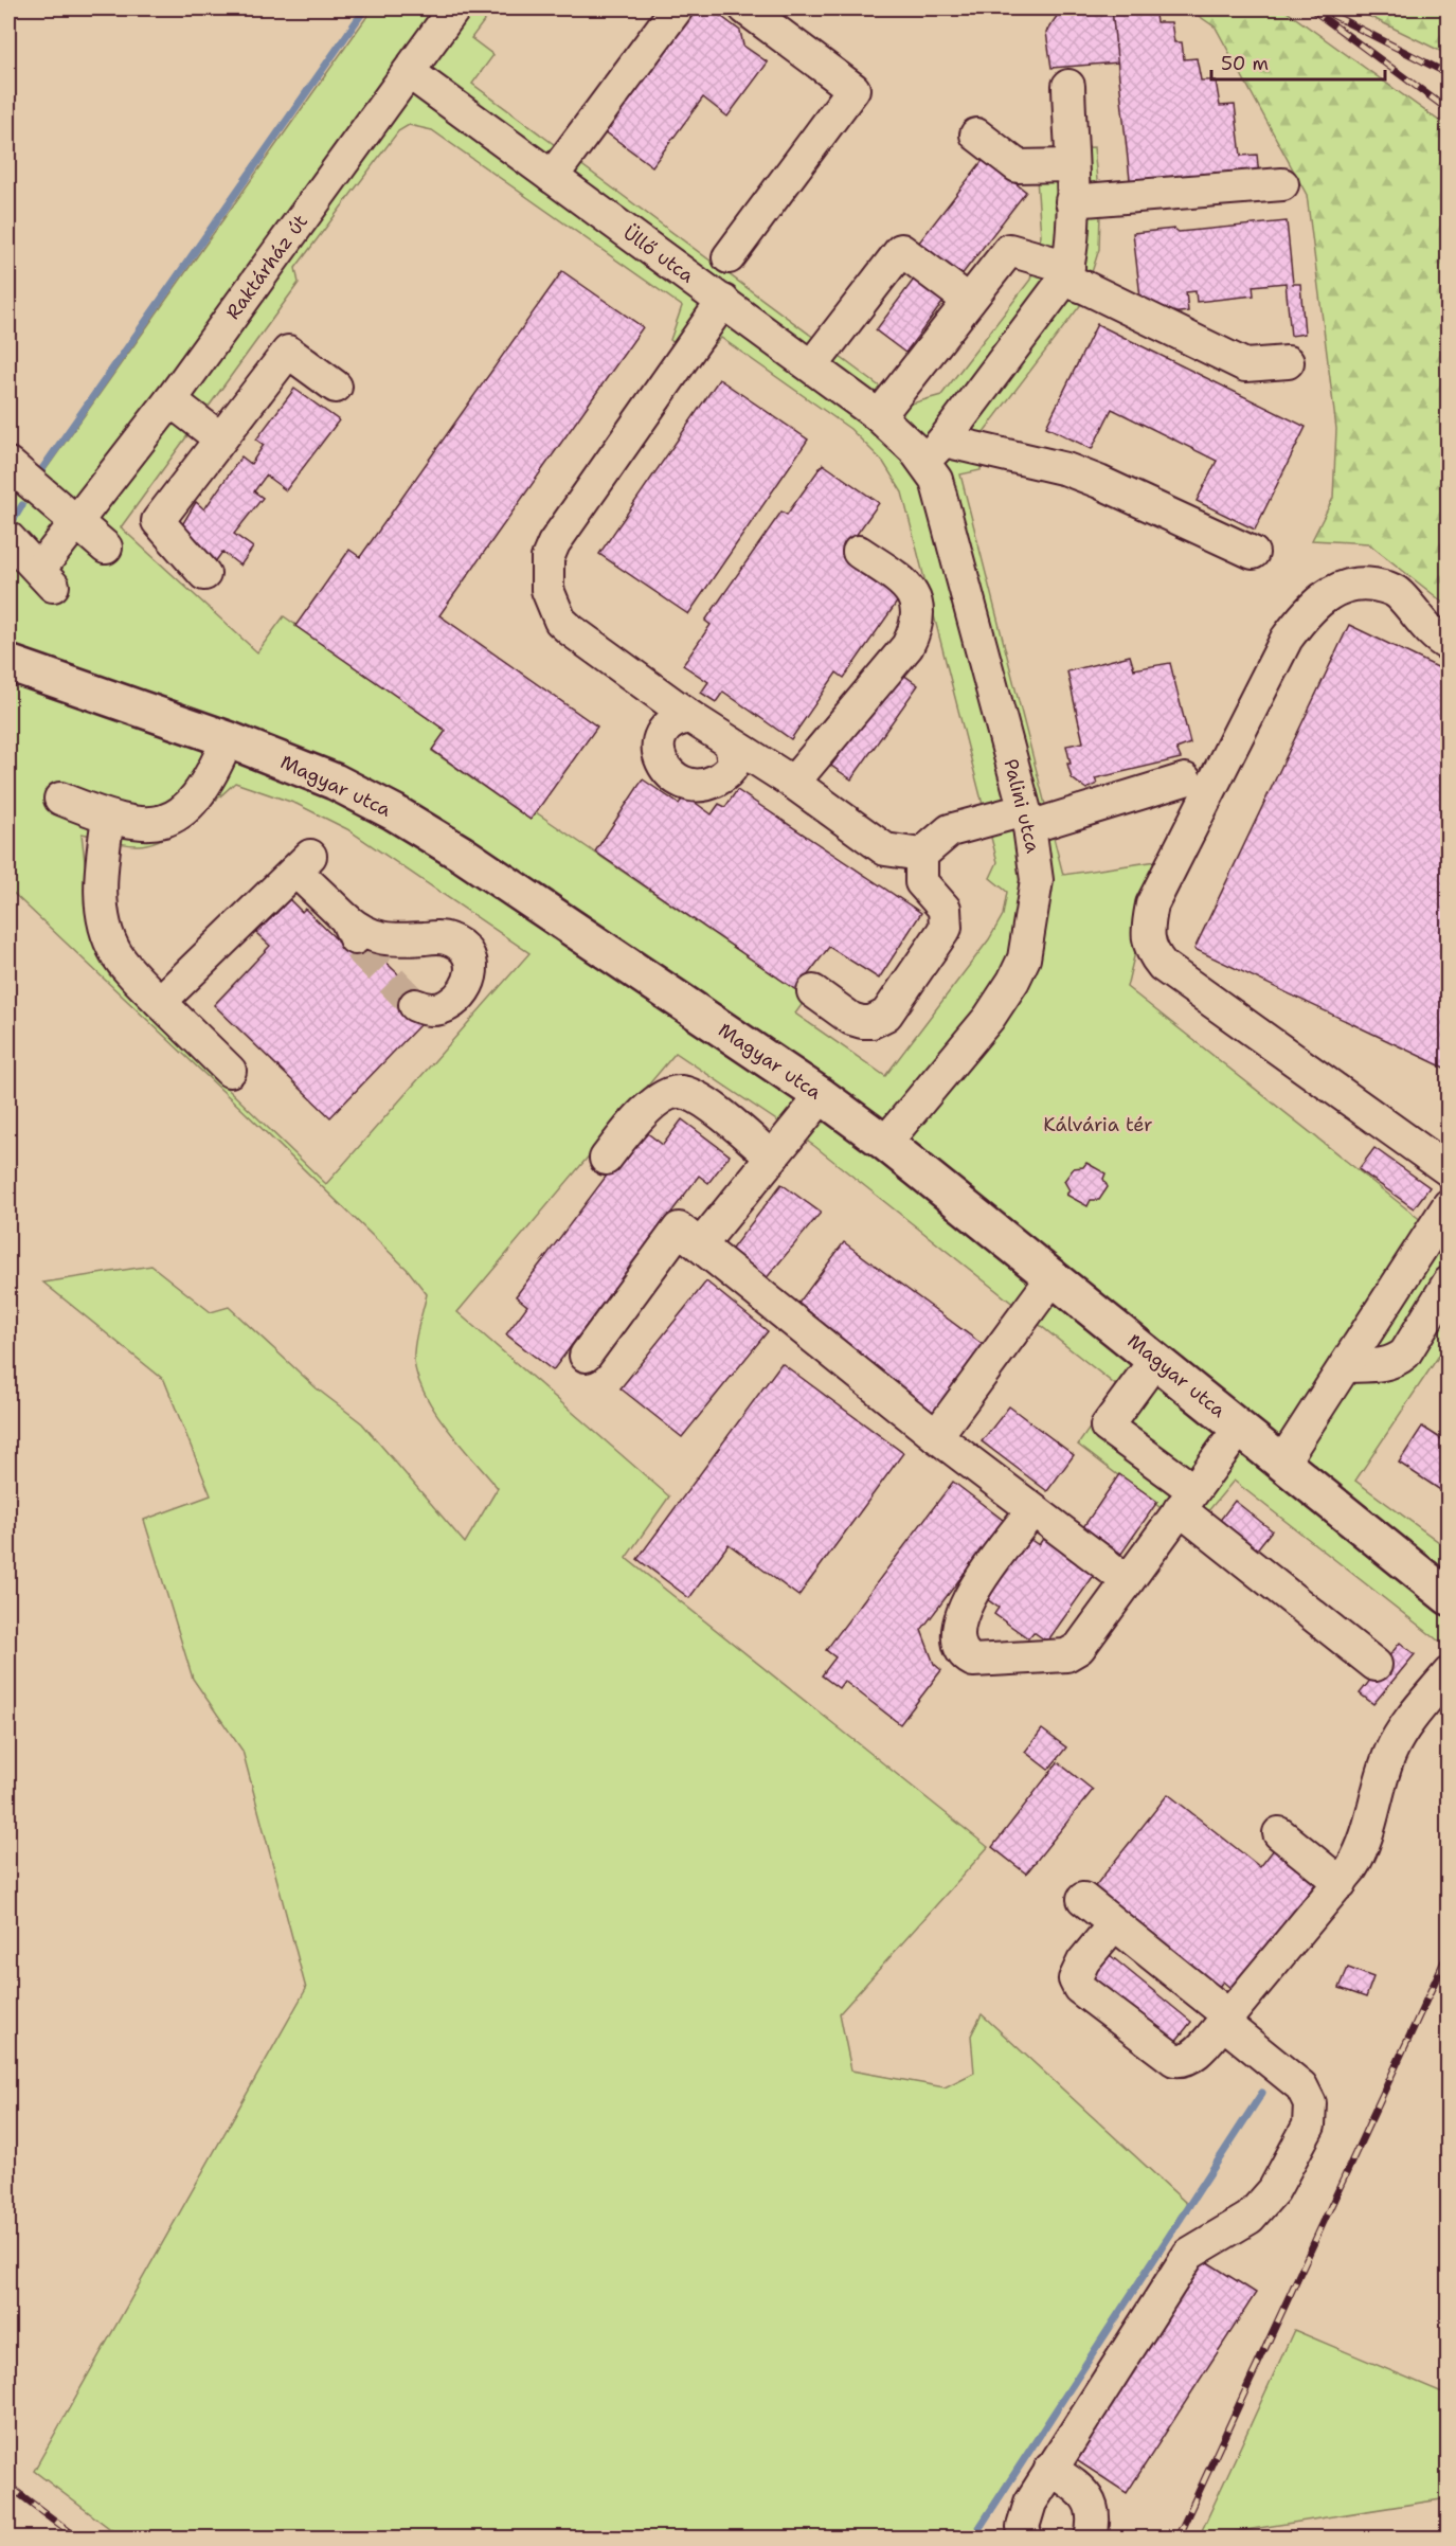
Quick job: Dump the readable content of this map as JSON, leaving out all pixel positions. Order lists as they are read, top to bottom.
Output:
{
  "streets": {
    "main road": ["Magyar utca"],
    "street": ["Üllő utca", "Raktárház út", "Palini utca"]
  },
  "crossings": [
    ["Üllő utca", "Raktárház út"],
    ["Üllő utca", "Palini utca"],
    ["Magyar utca", "Palini utca"]
  ],
  "parks": ["Kálvária tér"],
  "scale_bar": "50 m"
}
